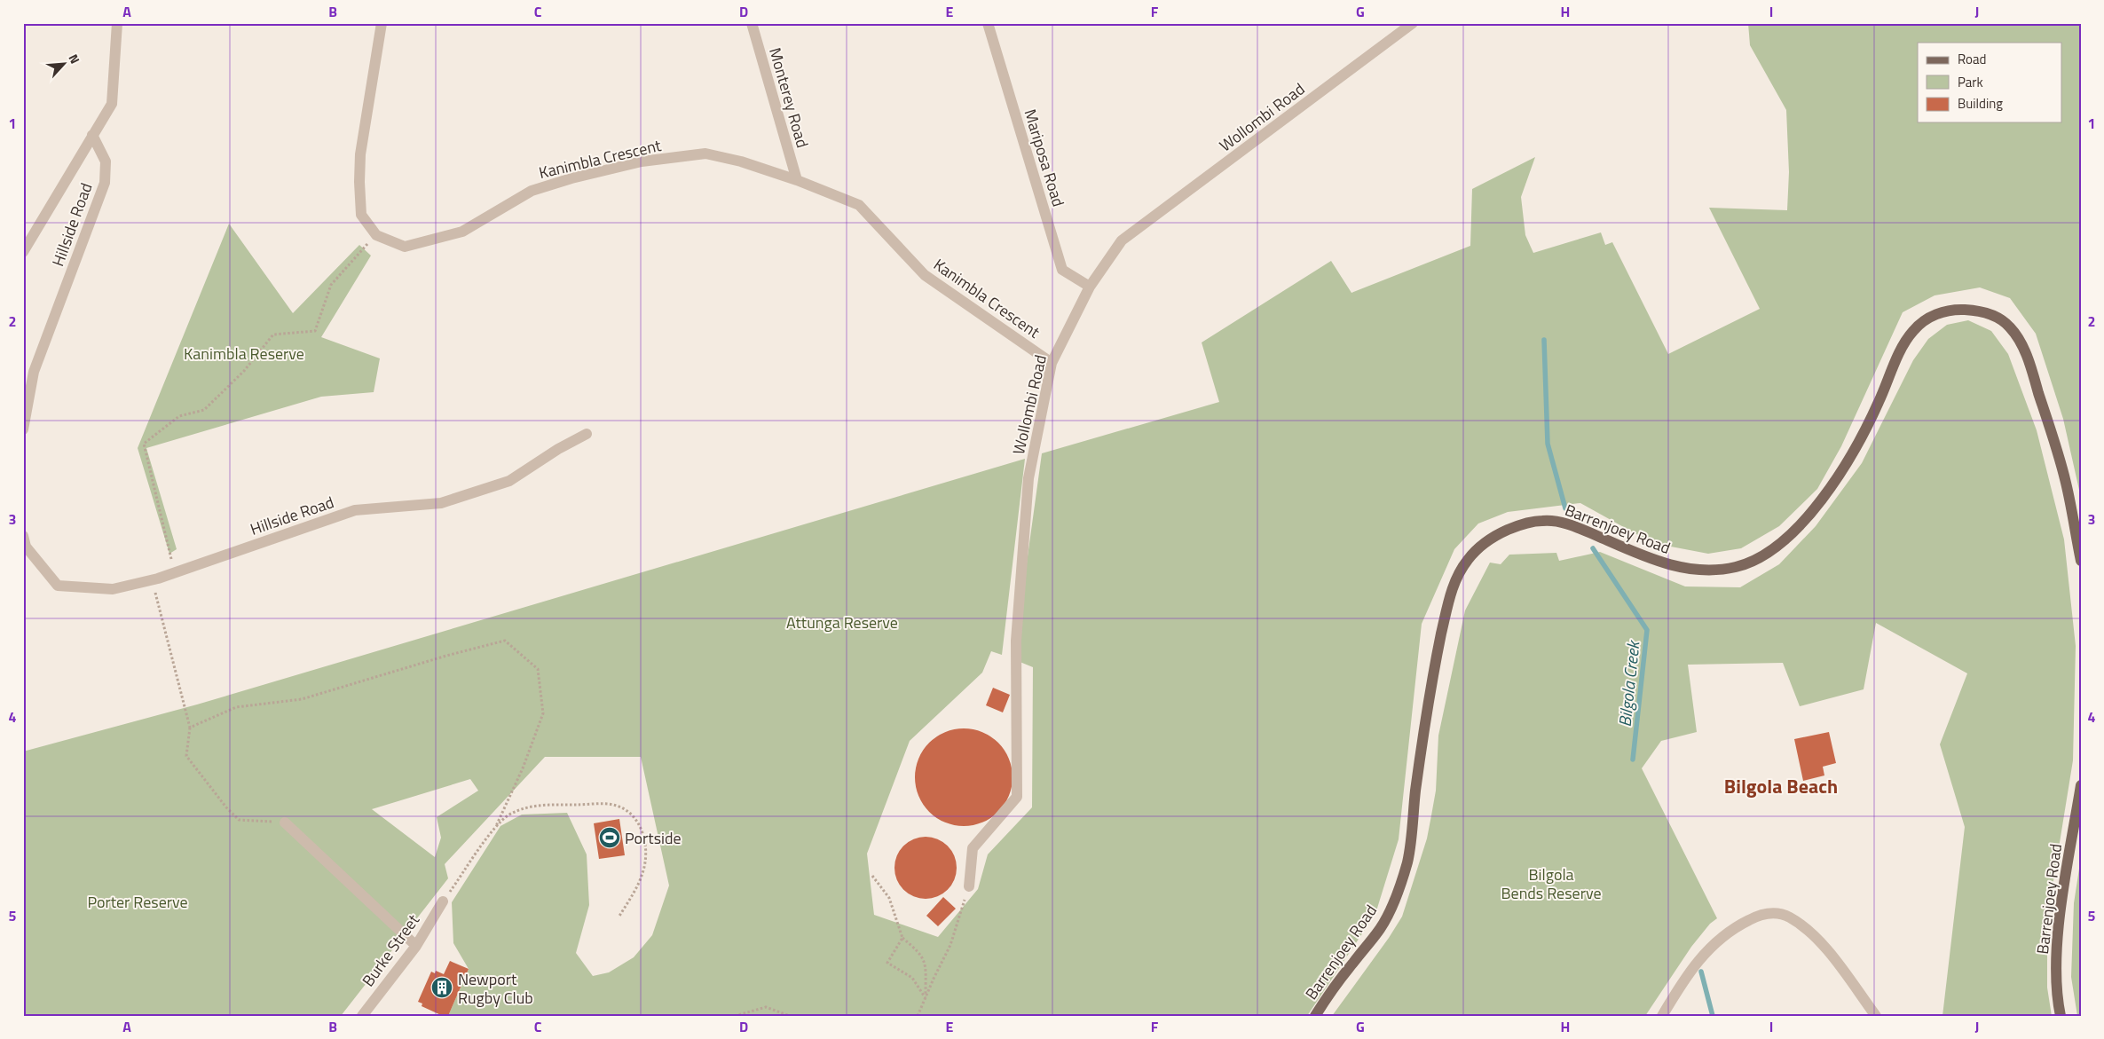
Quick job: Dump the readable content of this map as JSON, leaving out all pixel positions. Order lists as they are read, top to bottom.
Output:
{
  "streets": {
    "main road": ["Barrenjoey Road"],
    "street": [
      "Monterey Road",
      "Wollombi Road",
      "Mariposa Road",
      "Kanimbla Crescent",
      "Hillside Road",
      "Burke Street"
    ]
  },
  "crossings": [
    ["Monterey Road", "Kanimbla Crescent"],
    ["Wollombi Road", "Mariposa Road"],
    ["Wollombi Road", "Kanimbla Crescent"]
  ],
  "districts": ["Bilgola Beach"],
  "water": ["Bilgola Creek"],
  "parks": [
    "Kanimbla Reserve",
    "Attunga Reserve",
    "Bilgola Bends Reserve",
    "Porter Reserve"
  ],
  "places": {
    "sports": ["Portside"],
    "building": ["Newport Rugby Club"]
  },
  "legend": ["Road", "Park", "Building"],
  "north": "top right",
  "grid": {
    "columns": [
      "A",
      "B",
      "C",
      "D",
      "E",
      "F",
      "G",
      "H",
      "I",
      "J"
    ],
    "rows": [
      "1",
      "2",
      "3",
      "4",
      "5"
    ]
  }
}
